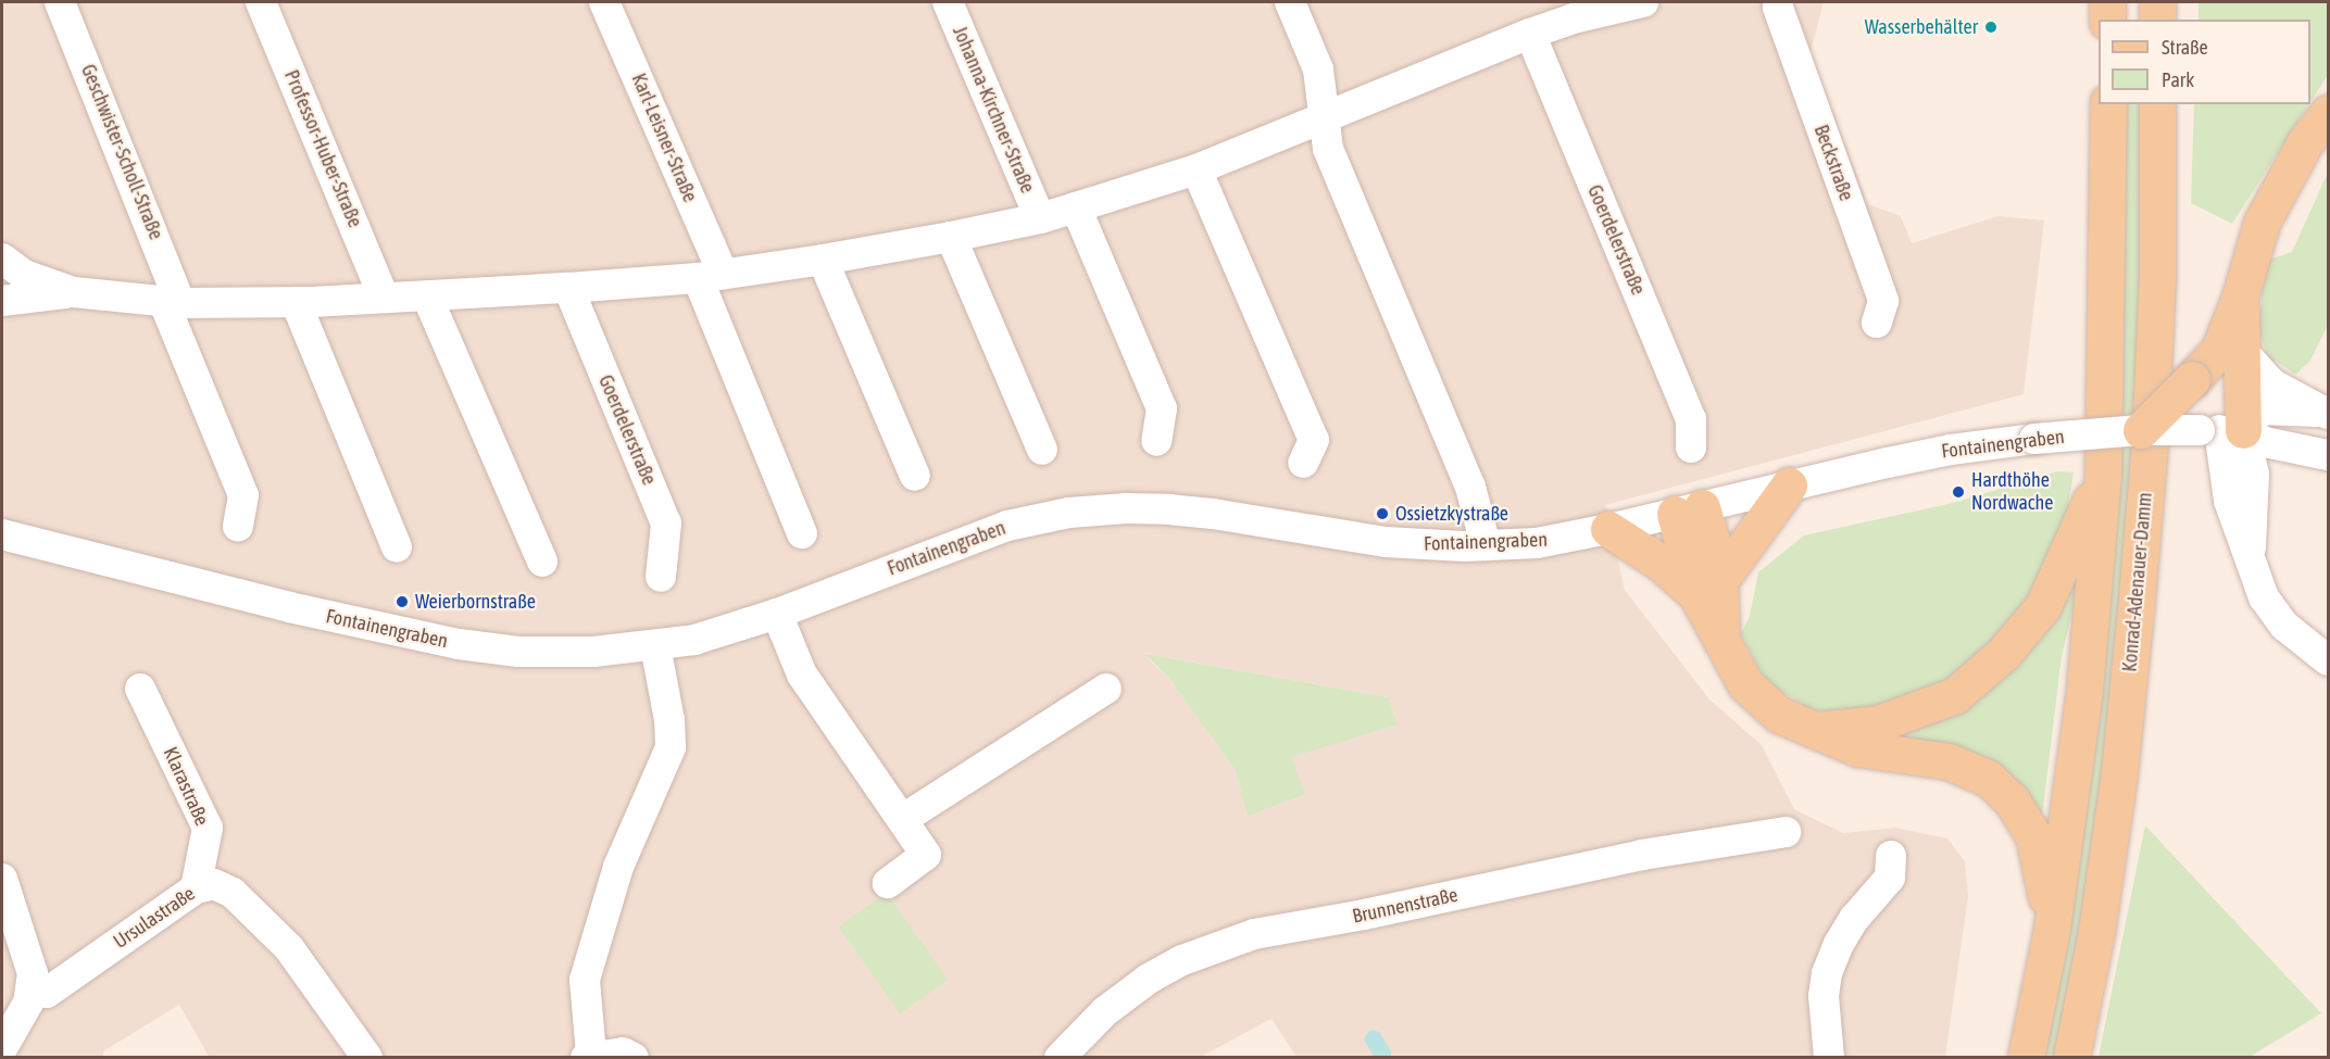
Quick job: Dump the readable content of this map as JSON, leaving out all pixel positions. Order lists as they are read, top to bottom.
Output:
{
  "streets": {
    "main road": ["Konrad-Adenauer-Damm"],
    "street": [
      "Johanna-Kirchner-Straße",
      "Karl-Leisner-Straße",
      "Professor-Huber-Straße",
      "Geschwister-Scholl-Straße",
      "Beckstraße",
      "Goerdelerstraße",
      "Fontainengraben",
      "Klarastraße",
      "Brunnenstraße",
      "Ursulastraße"
    ]
  },
  "crossings": [
    ["Klarastraße", "Ursulastraße"]
  ],
  "places": [
    "Wasserbehälter",
    "Hardthöhe Nordwache",
    "Ossietzkystraße",
    "Weierbornstraße"
  ],
  "legend": ["Straße", "Park"]
}
